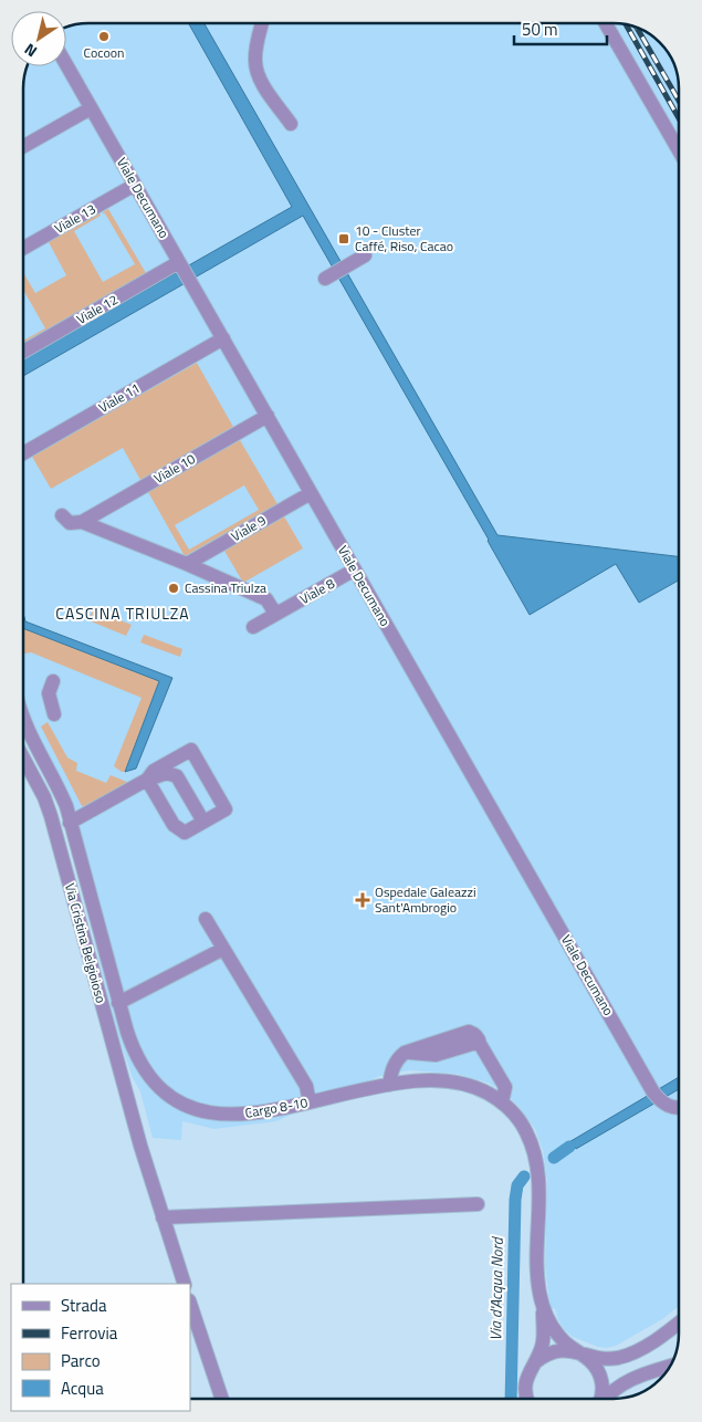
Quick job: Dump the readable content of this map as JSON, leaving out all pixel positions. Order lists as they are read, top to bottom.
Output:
{
  "streets": {
    "street": [
      "Viale Decumano",
      "Viale 13",
      "Viale 12",
      "Viale 11",
      "Viale 10",
      "Viale 9",
      "Viale 8",
      "Via Cristina Belgioioso",
      "Cargo 8-10"
    ]
  },
  "crossings": [
    ["Viale Decumano", "Viale 13"],
    ["Viale Decumano", "Viale 12"],
    ["Viale Decumano", "Viale 11"],
    ["Viale Decumano", "Viale 10"],
    ["Viale Decumano", "Viale 9"],
    ["Viale Decumano", "Viale 8"]
  ],
  "districts": ["CASCINA TRIULZA"],
  "water": ["Via d'Acqua Nord"],
  "places": {
    "other": ["Cocoon", "Cassina Triulza"],
    "transit": ["10 - Cluster Caffé, Riso, Cacao"],
    "health": ["Ospedale Galeazzi Sant'Ambrogio"]
  },
  "legend": [
    "Strada",
    "Ferrovia",
    "Parco",
    "Acqua"
  ],
  "scale_bar": "50 m",
  "north": "bottom left"
}
